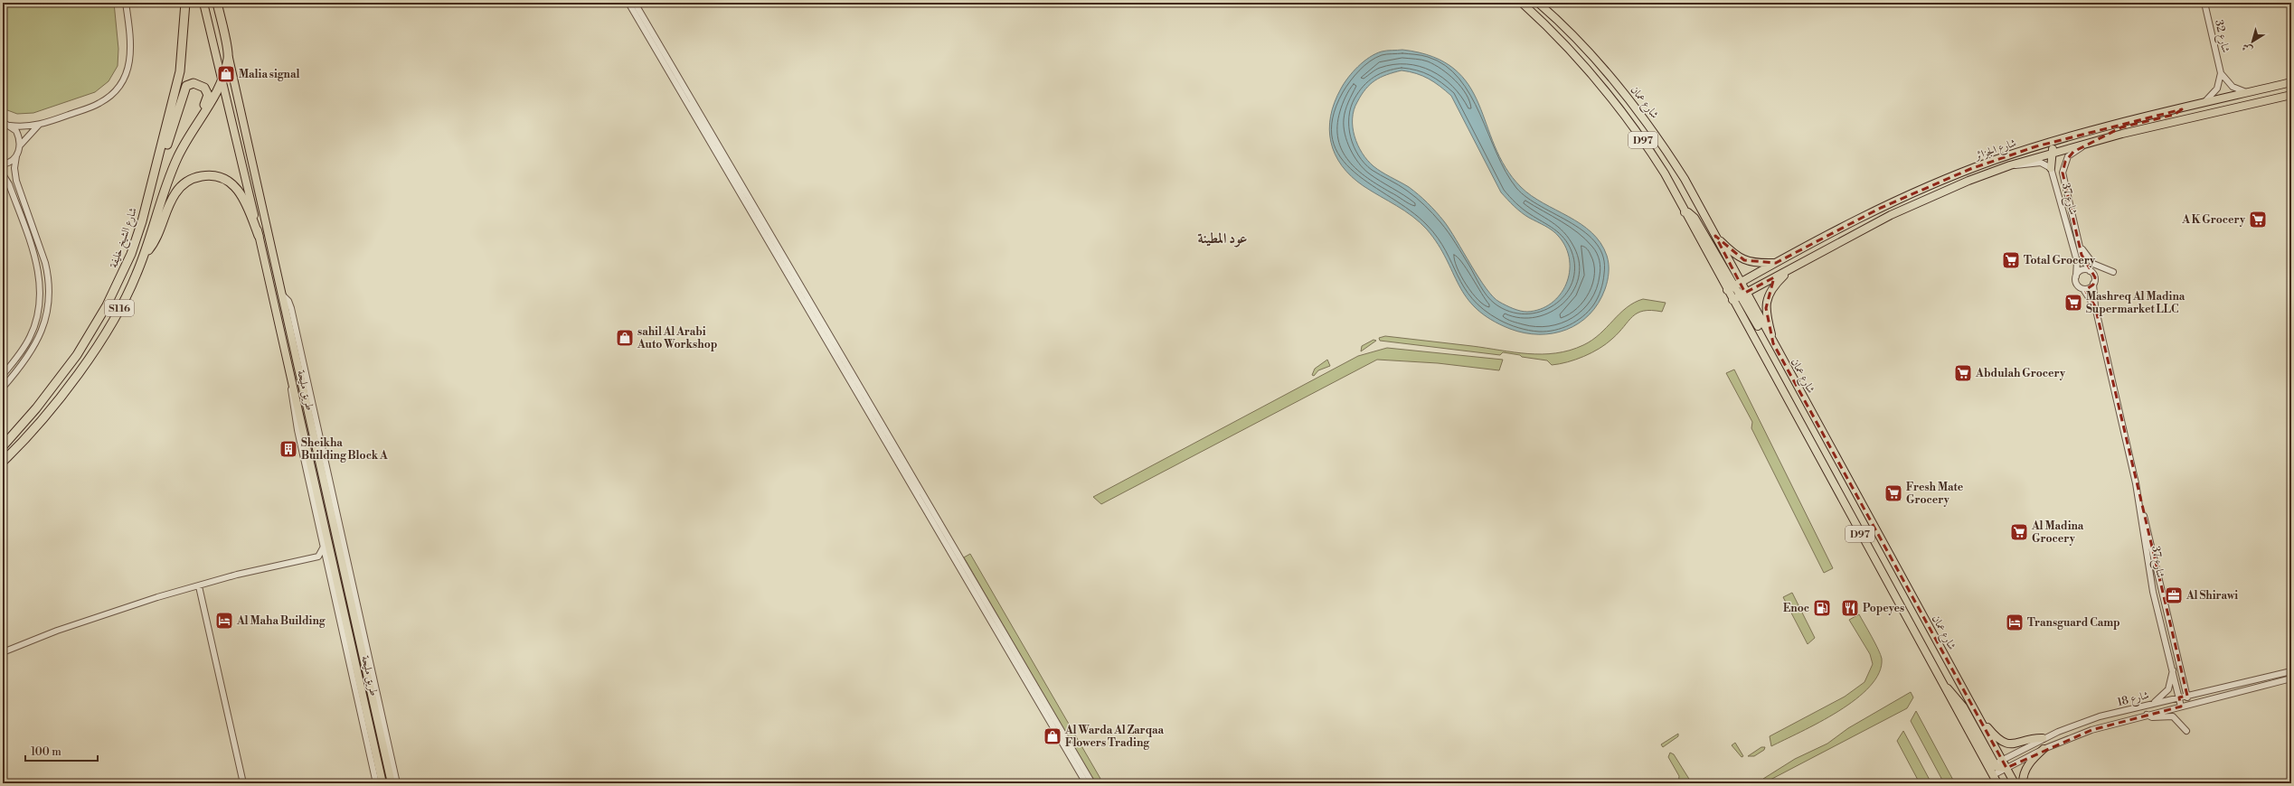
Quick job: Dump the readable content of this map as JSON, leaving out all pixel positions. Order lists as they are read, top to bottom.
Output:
{
  "streets": {
    "highway": ["شارع الشيخ خليفة", "S116"],
    "main road": [
      "شارع عمان",
      "D97",
      "شارع الجزائر",
      "طريق مليحة"
    ],
    "street": ["شارع 32", "شارع 37", "شارع 18"]
  },
  "crossings": [
    ["شارع 32", "شارع الجزائر"],
    ["شارع عمان", "شارع الجزائر"],
    ["شارع عمان", "شارع 18"],
    ["شارع الجزائر", "شارع 37"],
    ["شارع 37", "شارع 18"],
    ["S116", "طريق مليحة"]
  ],
  "districts": ["عود المطينة"],
  "places": {
    "shop": ["Malia signal", "sahil Al Arabi Auto Workshop", "Al Warda Al Zarqaa Flowers Trading"],
    "supermarket": [
      "A K Grocery",
      "Total Grocery",
      "Mashreq Al Madina Supermarket LLC",
      "Abdulah Grocery",
      "Fresh Mate Grocery",
      "Al Madina Grocery"
    ],
    "building": ["Sheikha Building Block A"],
    "office": ["Al Shirawi"],
    "fuel station": ["Enoc"],
    "restaurant": ["Popeyes"],
    "hotel": ["Al Maha Building", "Transguard Camp"]
  },
  "scale_bar": "100 m",
  "north": "bottom left"
}
